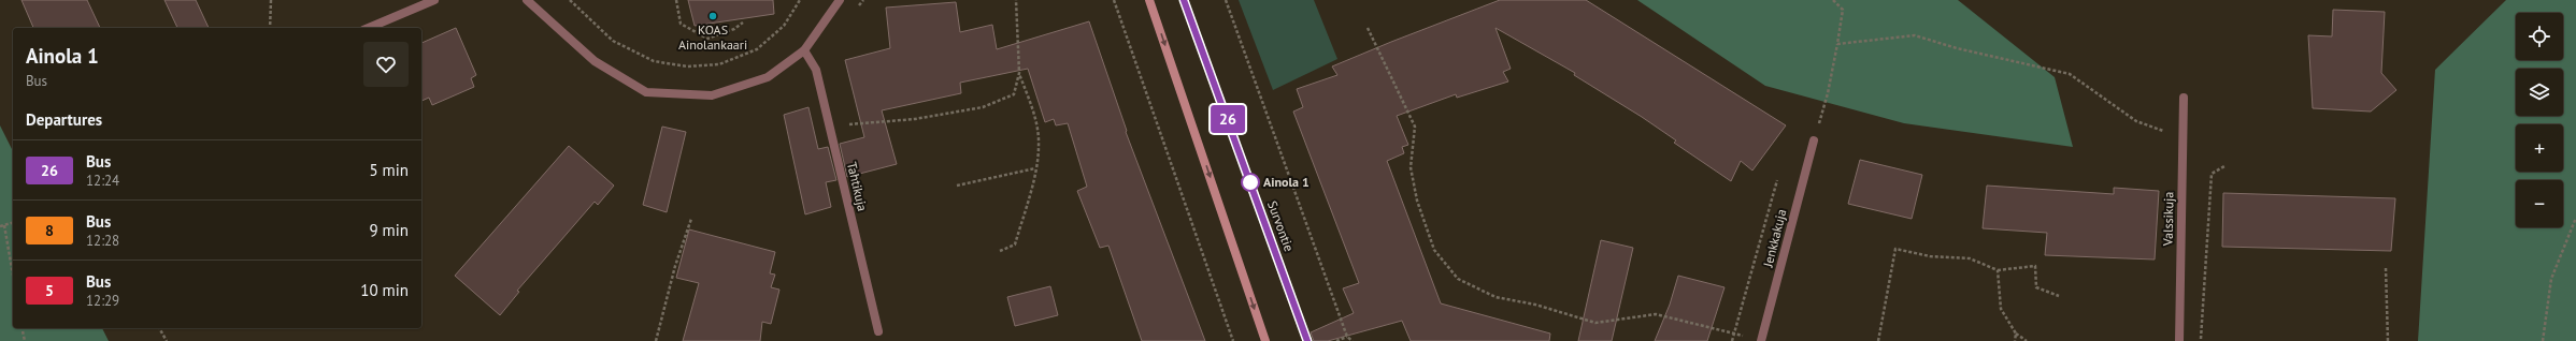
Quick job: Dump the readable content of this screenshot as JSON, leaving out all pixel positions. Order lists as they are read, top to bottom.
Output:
{
  "streets": {
    "main road": ["Survontie"],
    "street": ["Tahtikuja", "Valssikuja", "Jenkkakuja"]
  },
  "places": ["KOAS Ainolankaari", "Ainola 1"],
  "lines": ["bus line 26"],
  "page": {
    "on_map": "26",
    "map_buttons": ["+", "−"],
    "heading": [
      ["Ainola 1", "Bus"],
      "Departures"
    ],
    "list": [
      {
        "mark": "26",
        "name": "Bus",
        "note": "12:24",
        "value": "5 min"
      },
      {
        "mark": "8",
        "name": "Bus",
        "note": "12:28",
        "value": "9 min"
      },
      {
        "mark": "5",
        "name": "Bus",
        "note": "12:29",
        "value": "10 min"
      }
    ]
  }
}
